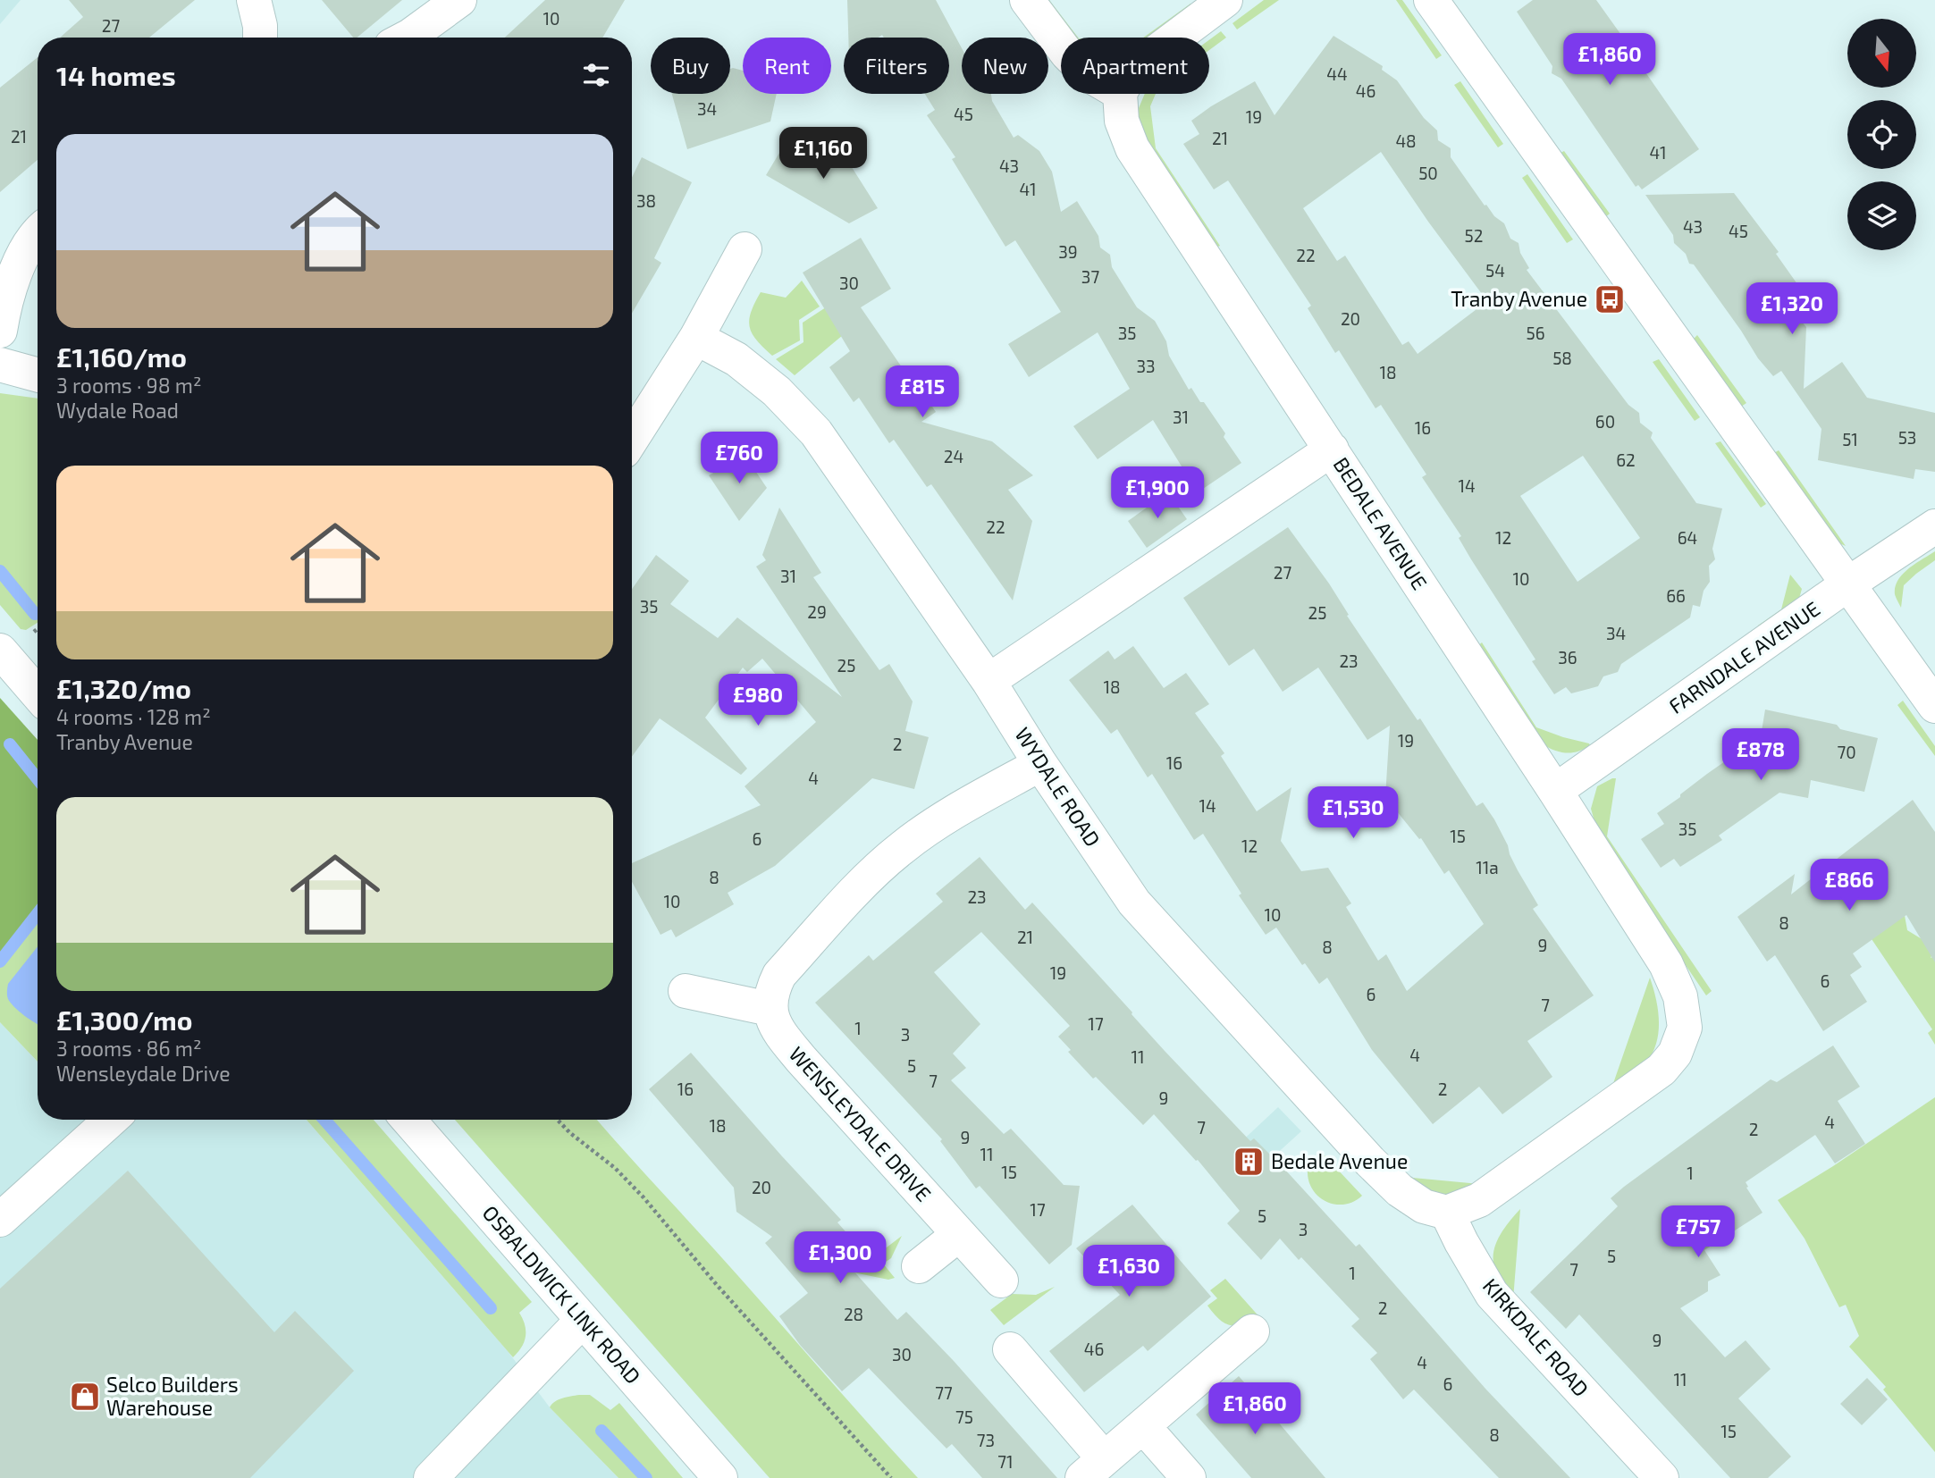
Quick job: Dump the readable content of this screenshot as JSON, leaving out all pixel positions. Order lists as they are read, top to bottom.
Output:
{
  "streets": {
    "street": [
      "BEDALE AVENUE",
      "FARNDALE AVENUE",
      "WYDALE ROAD",
      "WENSLEYDALE DRIVE",
      "OSBALDWICK LINK ROAD",
      "KIRKDALE ROAD"
    ]
  },
  "crossings": [
    ["BEDALE AVENUE", "FARNDALE AVENUE"],
    ["BEDALE AVENUE", "WYDALE ROAD"],
    ["BEDALE AVENUE", "KIRKDALE ROAD"],
    ["WYDALE ROAD", "KIRKDALE ROAD"]
  ],
  "places": {
    "bus stop": ["Tranby Avenue"],
    "building": ["Bedale Avenue"],
    "shop": ["Selco Builders Warehouse"]
  },
  "house_numbers": [
    "10",
    "27",
    "44",
    "46",
    "34",
    "45",
    "19",
    "21",
    "21",
    "48",
    "41",
    "43",
    "50",
    "41",
    "38",
    "43",
    "45",
    "52",
    "39",
    "22",
    "54",
    "37",
    "30",
    "20",
    "35",
    "56",
    "58",
    "33",
    "18",
    "31",
    "60",
    "16",
    "53",
    "51",
    "24",
    "62",
    "14",
    "22",
    "12",
    "64",
    "27",
    "31",
    "10",
    "66",
    "35",
    "29",
    "25",
    "34",
    "36",
    "23",
    "25",
    "18",
    "19",
    "2",
    "70",
    "16",
    "4",
    "14",
    "35",
    "15",
    "6",
    "12",
    "11a",
    "8",
    "23",
    "10",
    "10",
    "8",
    "21",
    "9",
    "8",
    "19",
    "6",
    "6",
    "7",
    "17",
    "1",
    "3",
    "4",
    "11",
    "5",
    "7",
    "16",
    "2",
    "9",
    "4",
    "18",
    "7",
    "2",
    "9",
    "11",
    "15",
    "1",
    "20",
    "17",
    "5",
    "3",
    "5",
    "7",
    "1",
    "2",
    "28",
    "9",
    "46",
    "30",
    "4",
    "11",
    "6",
    "77",
    "75",
    "15",
    "8",
    "73",
    "71"
  ],
  "north": "bottom",
  "page": {
    "price": [
      "£1,860",
      "£1,160",
      "£1,320",
      "£815",
      "£760",
      "£1,900",
      "£980",
      "£878",
      "£1,530",
      "£866",
      "£757",
      "£1,300",
      "£1,630",
      "£1,860"
    ],
    "chip": [
      "Buy",
      "Rent",
      "Filters",
      "New",
      "Apartment"
    ],
    "heading": "14 homes",
    "list": [
      {
        "name": "£1,160/mo",
        "note": "3 rooms · 98 m² · Wydale Road"
      },
      {
        "name": "£1,320/mo",
        "note": "4 rooms · 128 m² · Tranby Avenue"
      },
      {
        "name": "£1,300/mo",
        "note": "3 rooms · 86 m² · Wensleydale Drive"
      }
    ]
  }
}
